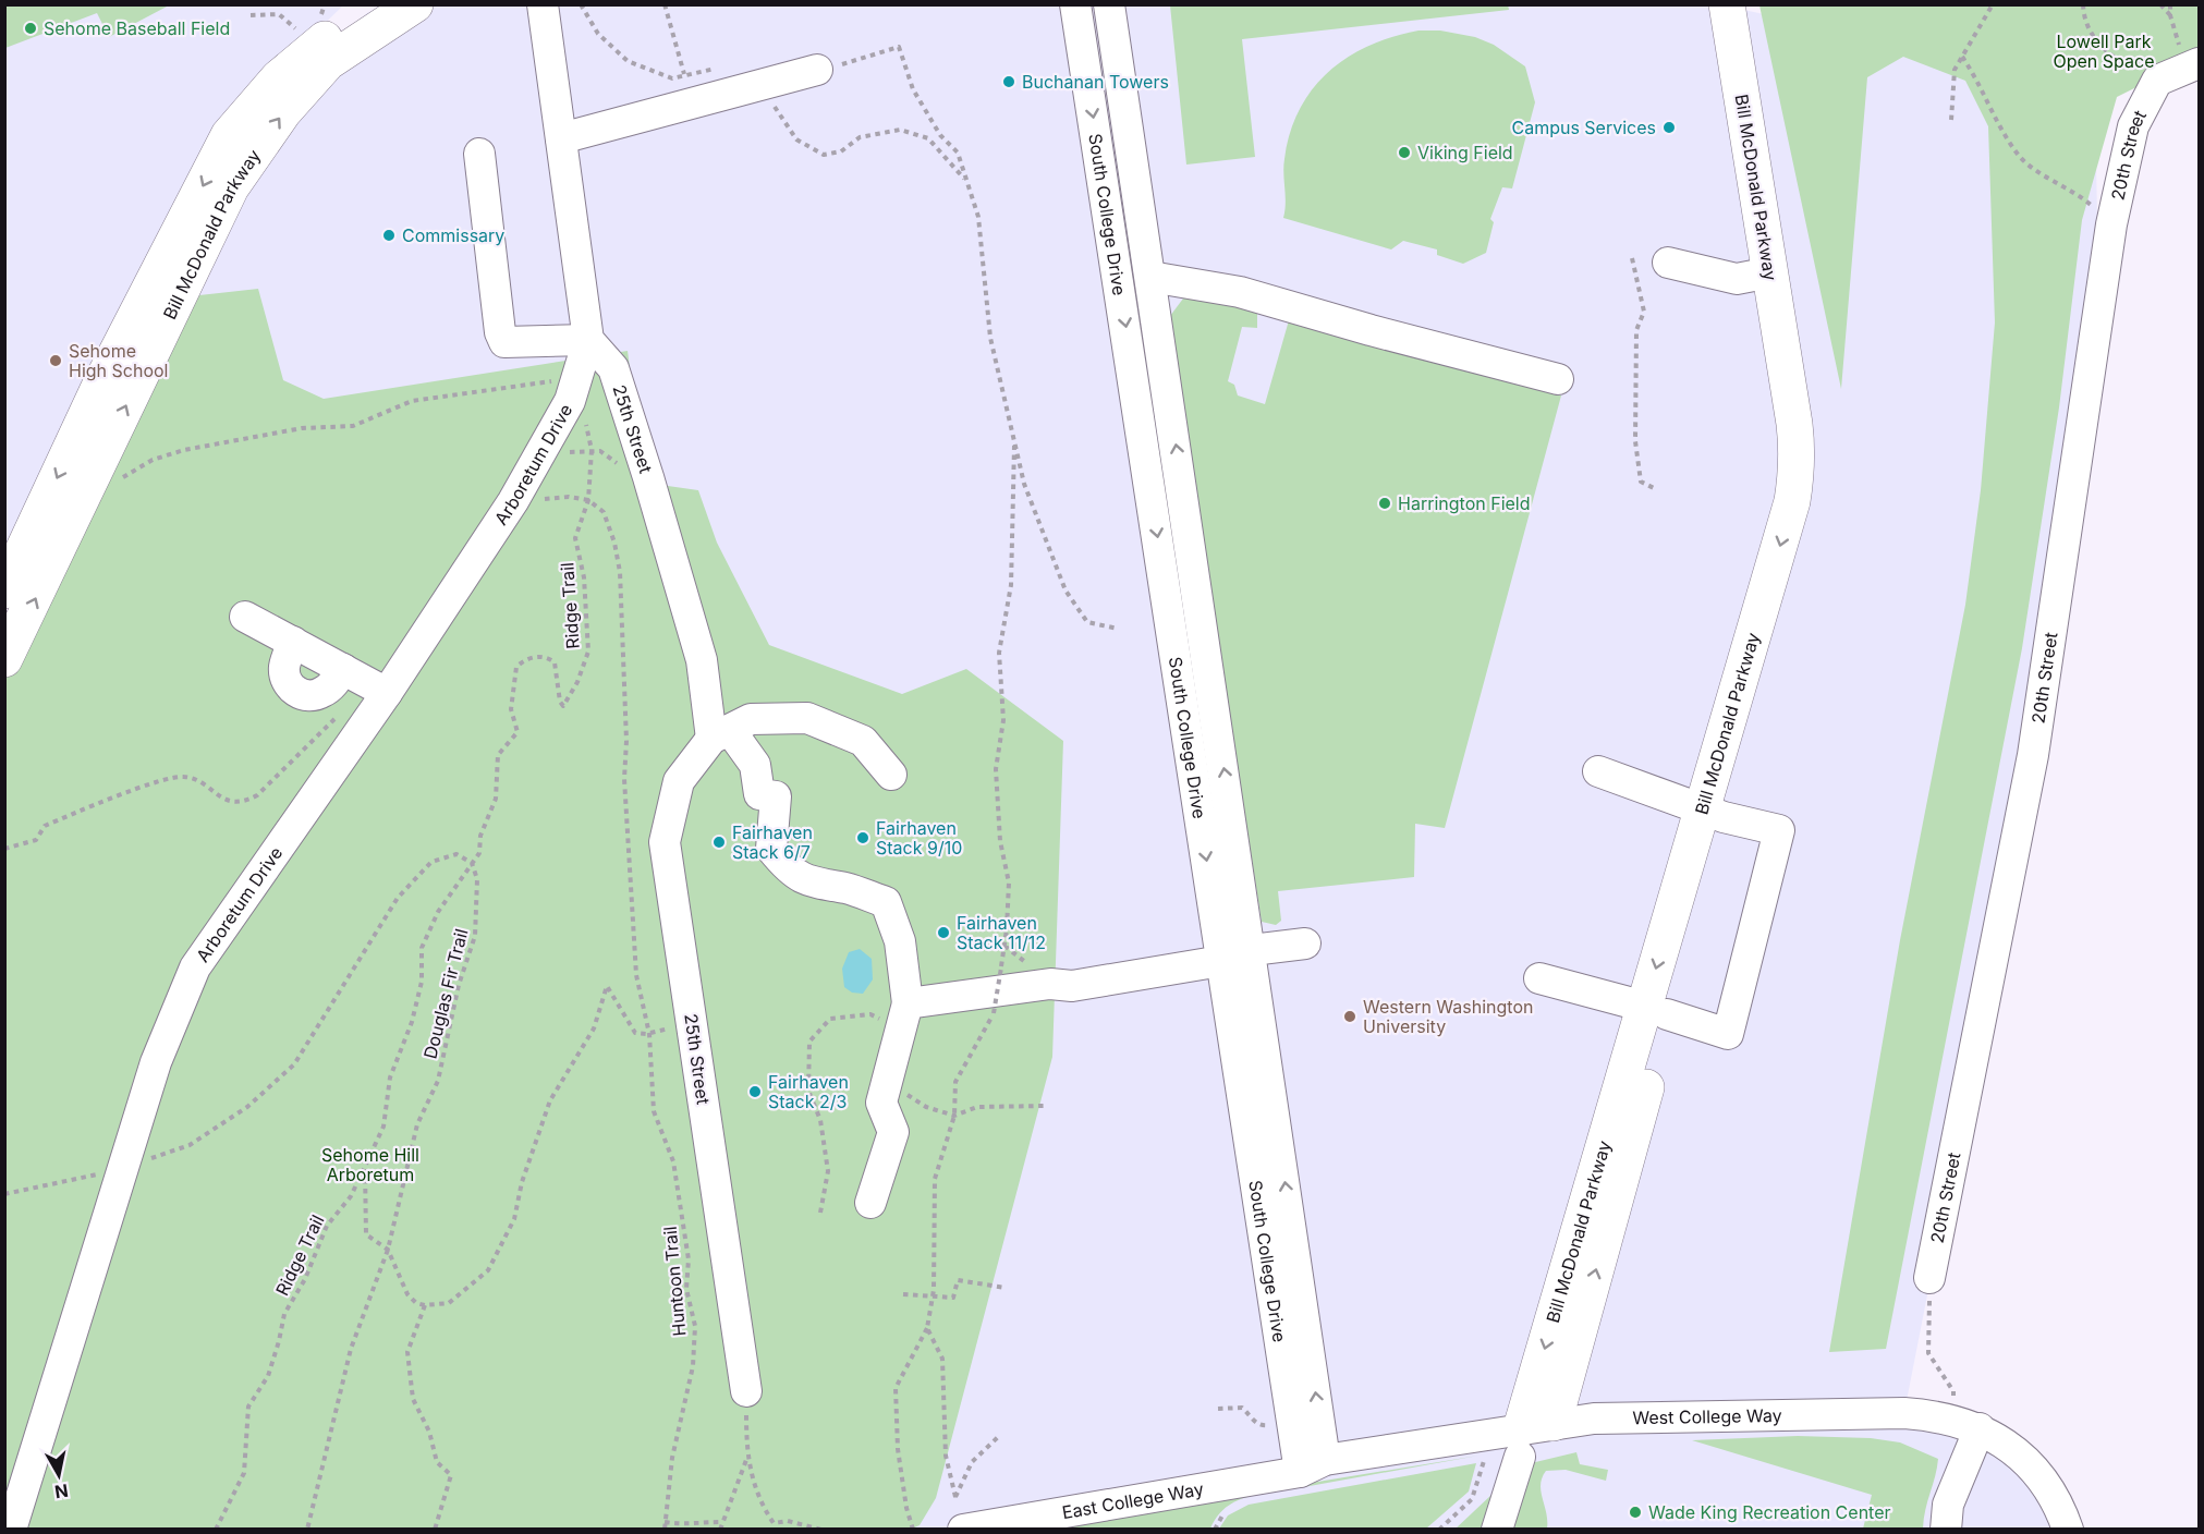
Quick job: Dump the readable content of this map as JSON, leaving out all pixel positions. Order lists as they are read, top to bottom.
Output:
{
  "streets": {
    "main road": ["Bill McDonald Parkway"],
    "street": [
      "20th Street",
      "South College Drive",
      "25th Street",
      "Arboretum Drive",
      "West College Way",
      "East College Way"
    ],
    "path": ["Ridge Trail", "Douglas Fir Trail", "Huntoon Trail"]
  },
  "crossings": [
    ["Bill McDonald Parkway", "West College Way"],
    ["South College Drive", "West College Way"],
    ["South College Drive", "East College Way"],
    ["25th Street", "Arboretum Drive"],
    ["Ridge Trail", "Douglas Fir Trail"],
    ["Ridge Trail", "Huntoon Trail"],
    ["West College Way", "East College Way"]
  ],
  "parks": ["Lowell Park Open Space", "Sehome Hill Arboretum"],
  "places": [
    "Sehome Baseball Field",
    "Buchanan Towers",
    "Campus Services",
    "Viking Field",
    "Commissary",
    "Sehome High School",
    "Harrington Field",
    "Fairhaven Stack 9/10",
    "Fairhaven Stack 6/7",
    "Fairhaven Stack 11/12",
    "Western Washington University",
    "Fairhaven Stack 2/3",
    "Wade King Recreation Center"
  ],
  "north": "bottom"
}
